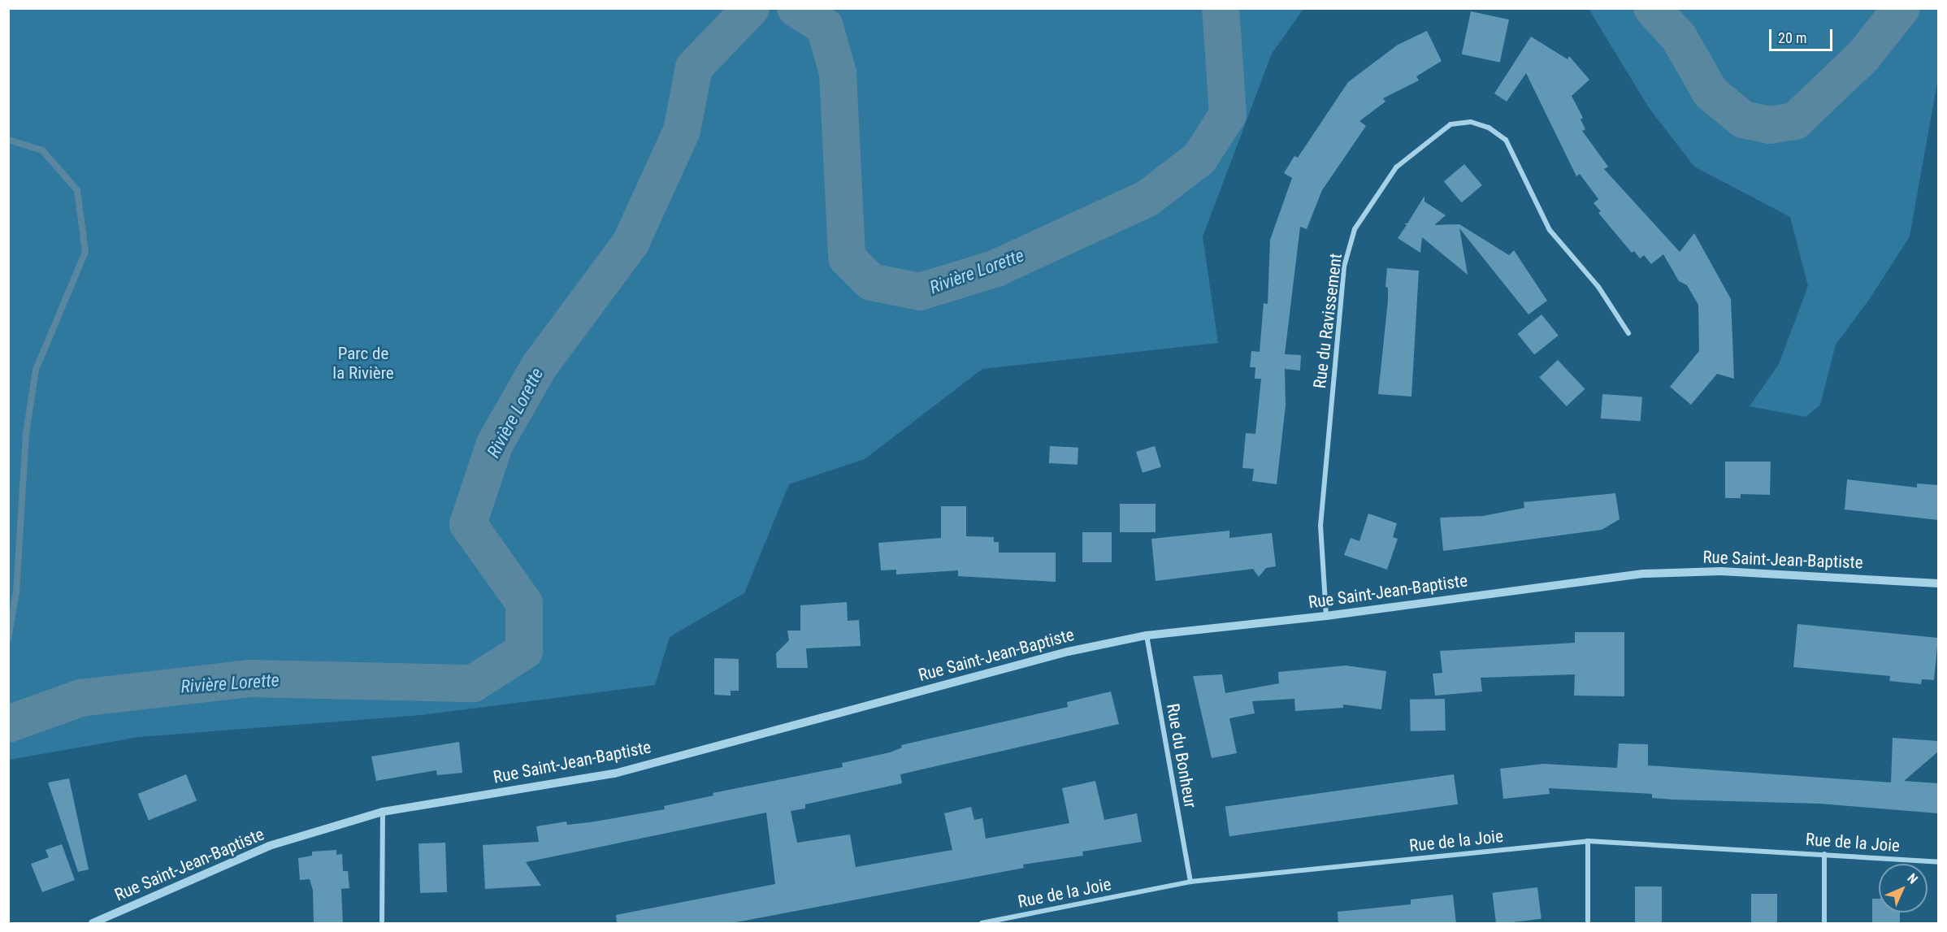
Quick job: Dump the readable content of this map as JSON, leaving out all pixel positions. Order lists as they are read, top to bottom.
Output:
{
  "streets": {
    "street": [
      "Rue du Ravissement",
      "Rue Saint-Jean-Baptiste",
      "Rue du Bonheur",
      "Rue de la Joie"
    ]
  },
  "crossings": [
    ["Rue du Ravissement", "Rue Saint-Jean-Baptiste"],
    ["Rue Saint-Jean-Baptiste", "Rue du Bonheur"],
    ["Rue du Bonheur", "Rue de la Joie"]
  ],
  "water": ["Rivière Lorette"],
  "parks": ["Parc de la Rivière"],
  "scale_bar": "20 m",
  "north": "top right"
}
